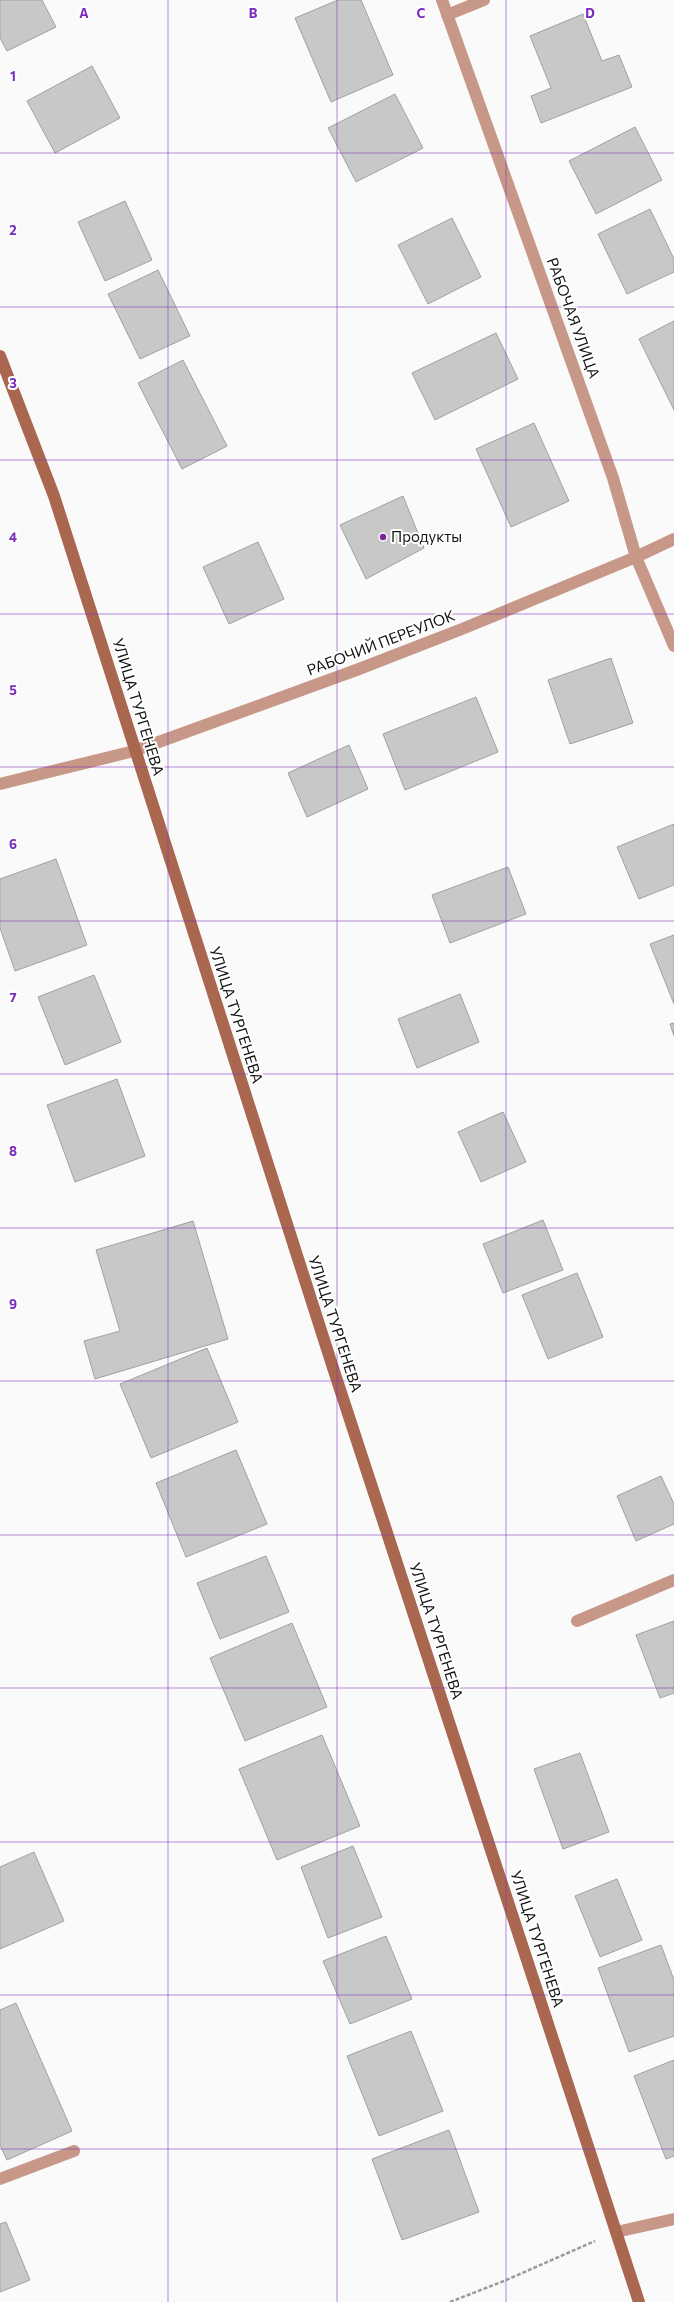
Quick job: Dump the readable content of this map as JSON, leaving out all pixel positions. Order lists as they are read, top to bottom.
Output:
{
  "streets": {
    "street": ["РАБОЧАЯ УЛИЦА", "РАБОЧИЙ ПЕРЕУЛОК", "УЛИЦА ТУРГЕНЕВА"]
  },
  "crossings": [
    ["РАБОЧАЯ УЛИЦА", "РАБОЧИЙ ПЕРЕУЛОК"],
    ["РАБОЧИЙ ПЕРЕУЛОК", "УЛИЦА ТУРГЕНЕВА"]
  ],
  "places": ["Продукты"],
  "grid": {
    "columns": [
      "A",
      "B",
      "C",
      "D"
    ],
    "rows": [
      "1",
      "2",
      "3",
      "4",
      "5",
      "6",
      "7",
      "8",
      "9"
    ]
  }
}
